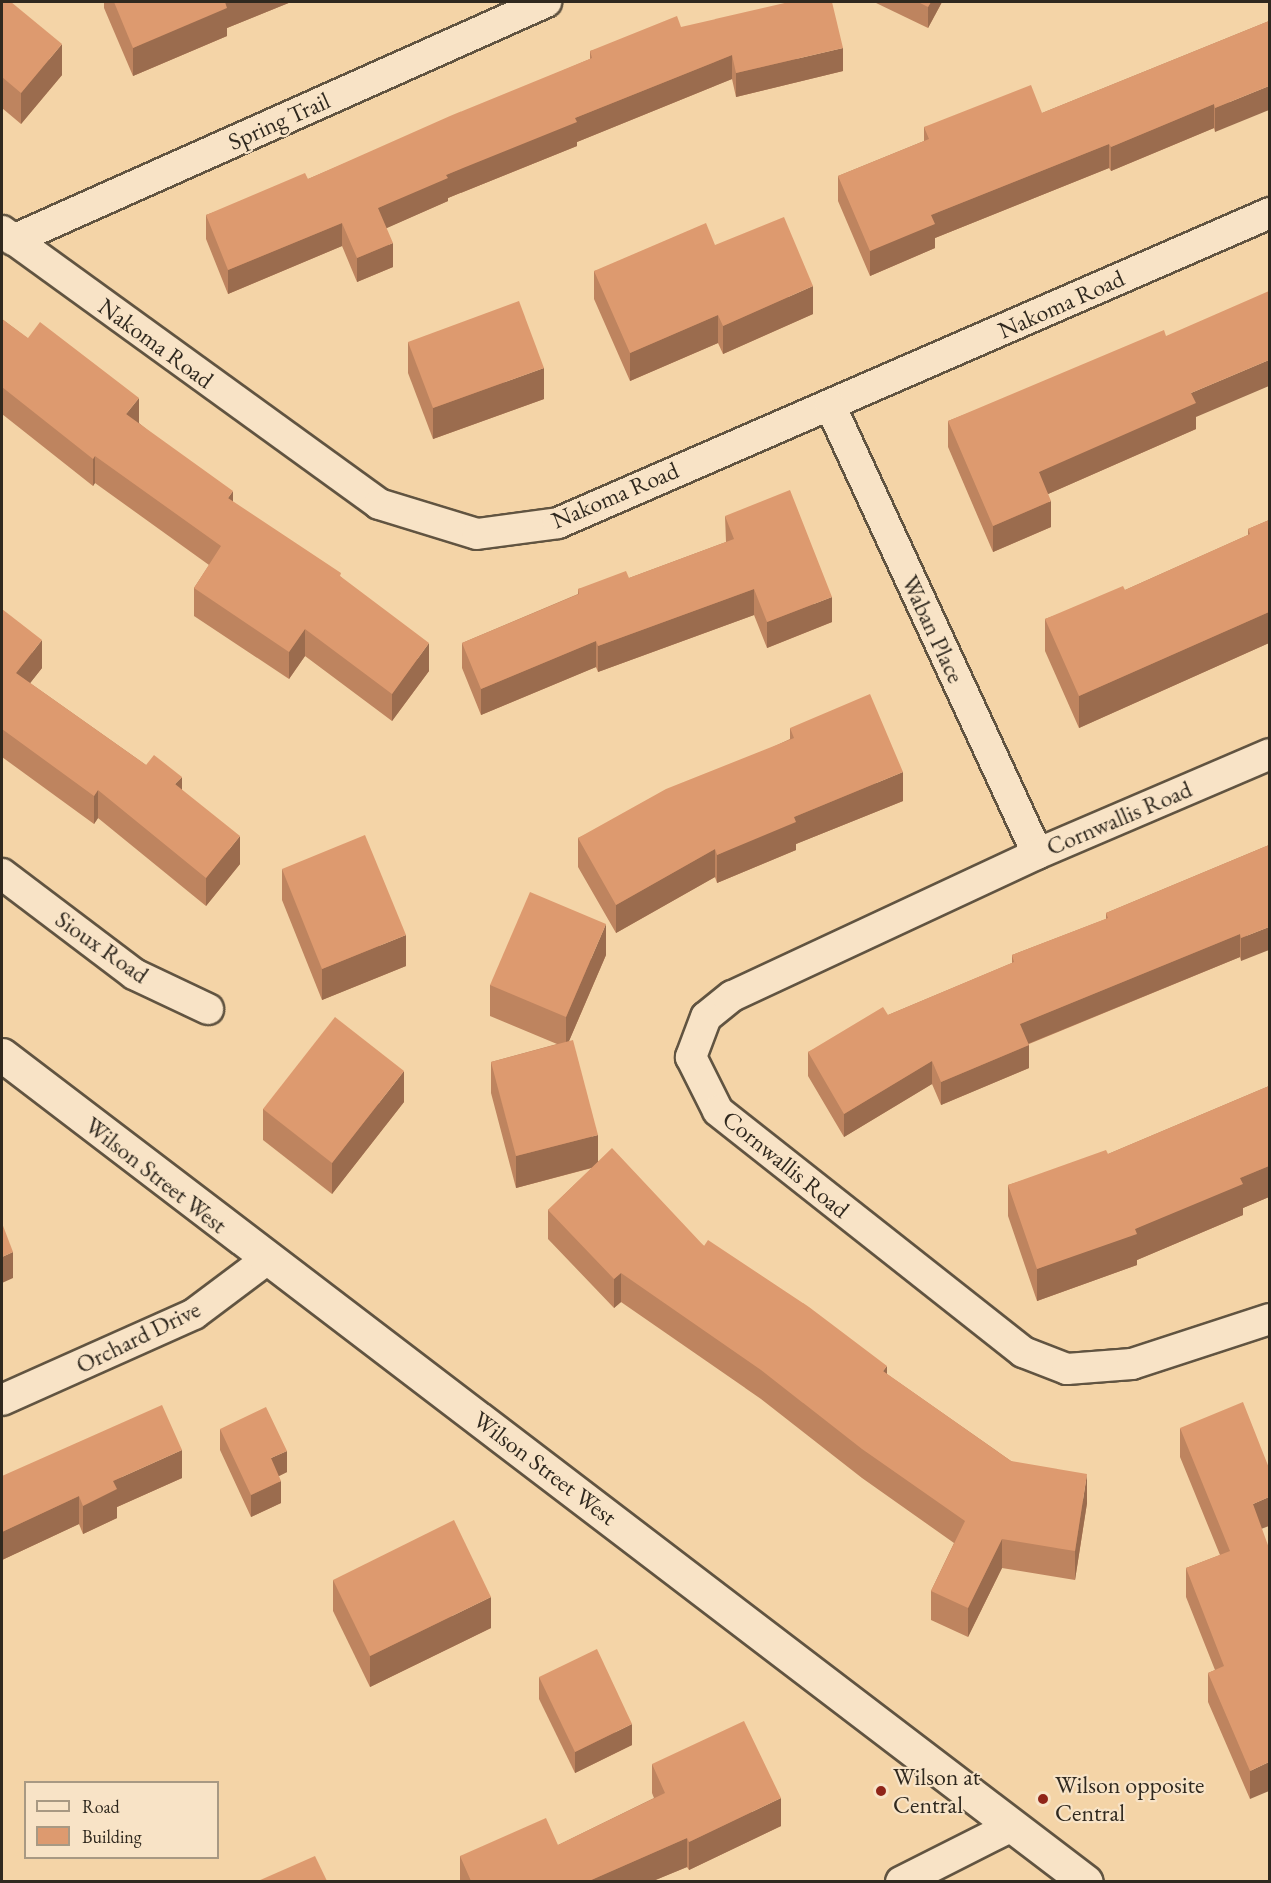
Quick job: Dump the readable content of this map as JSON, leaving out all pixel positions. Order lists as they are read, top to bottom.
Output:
{
  "streets": {
    "main road": ["Wilson Street West"],
    "street": [
      "Spring Trail",
      "Nakoma Road",
      "Waban Place",
      "Cornwallis Road",
      "Sioux Road",
      "Orchard Drive"
    ]
  },
  "crossings": [
    ["Spring Trail", "Nakoma Road"],
    ["Nakoma Road", "Waban Place"],
    ["Waban Place", "Cornwallis Road"],
    ["Wilson Street West", "Orchard Drive"]
  ],
  "places": ["Wilson at Central", "Wilson opposite Central"],
  "legend": ["Road", "Building"]
}
